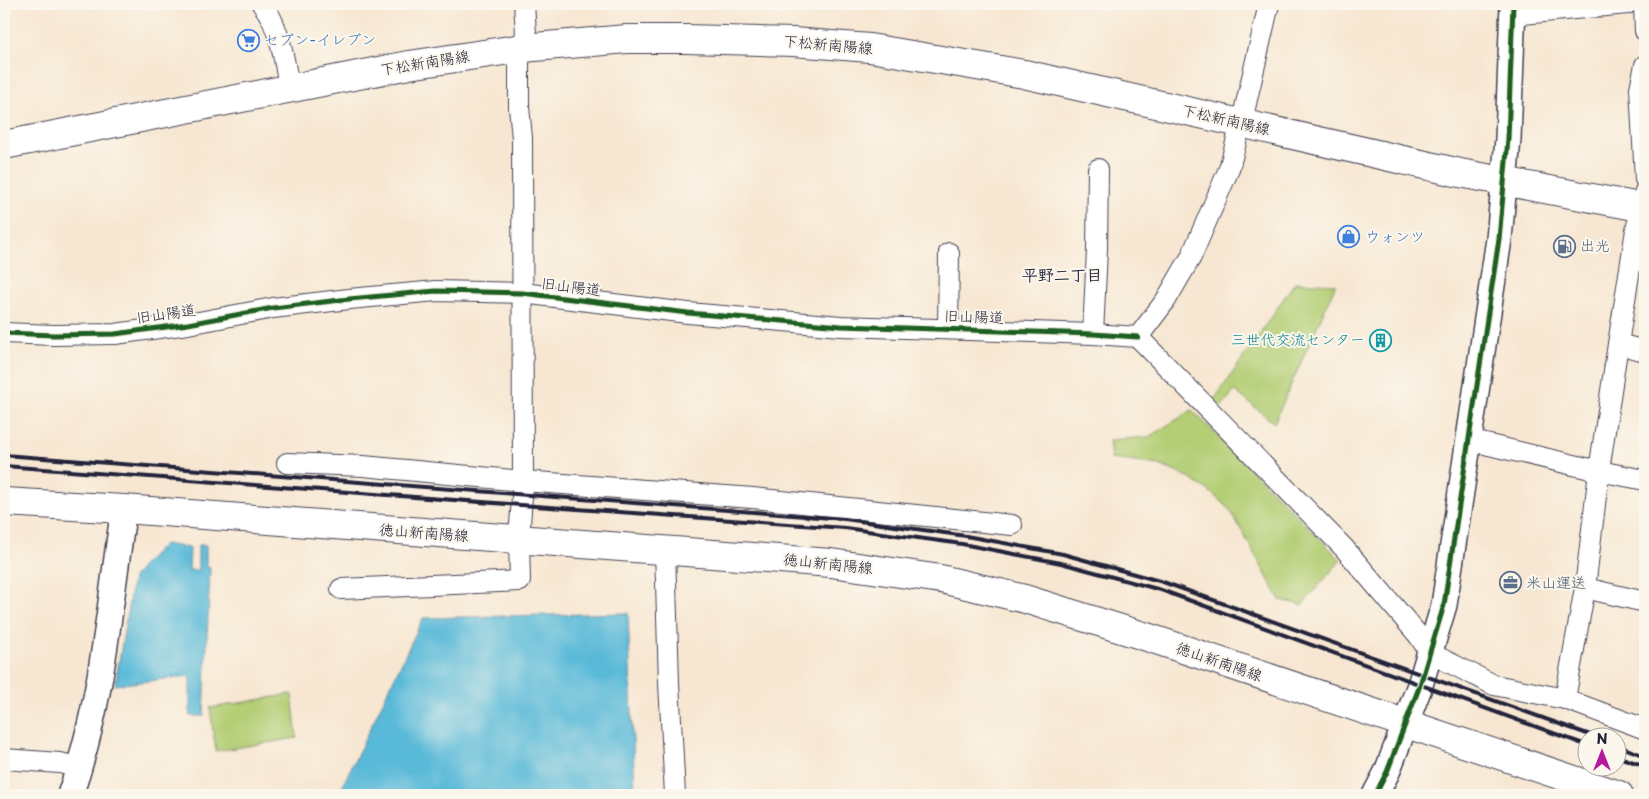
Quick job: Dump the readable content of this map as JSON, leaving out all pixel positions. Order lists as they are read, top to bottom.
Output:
{
  "streets": {
    "main road": ["下松新南陽線", "徳山新南陽線"],
    "street": ["旧山陽道"]
  },
  "districts": ["平野二丁目"],
  "places": {
    "supermarket": ["セブン-イレブン"],
    "shop": ["ウォンツ"],
    "fuel station": ["出光"],
    "building": ["三世代交流センター"],
    "office": ["米山運送"]
  },
  "north": "top"
}
